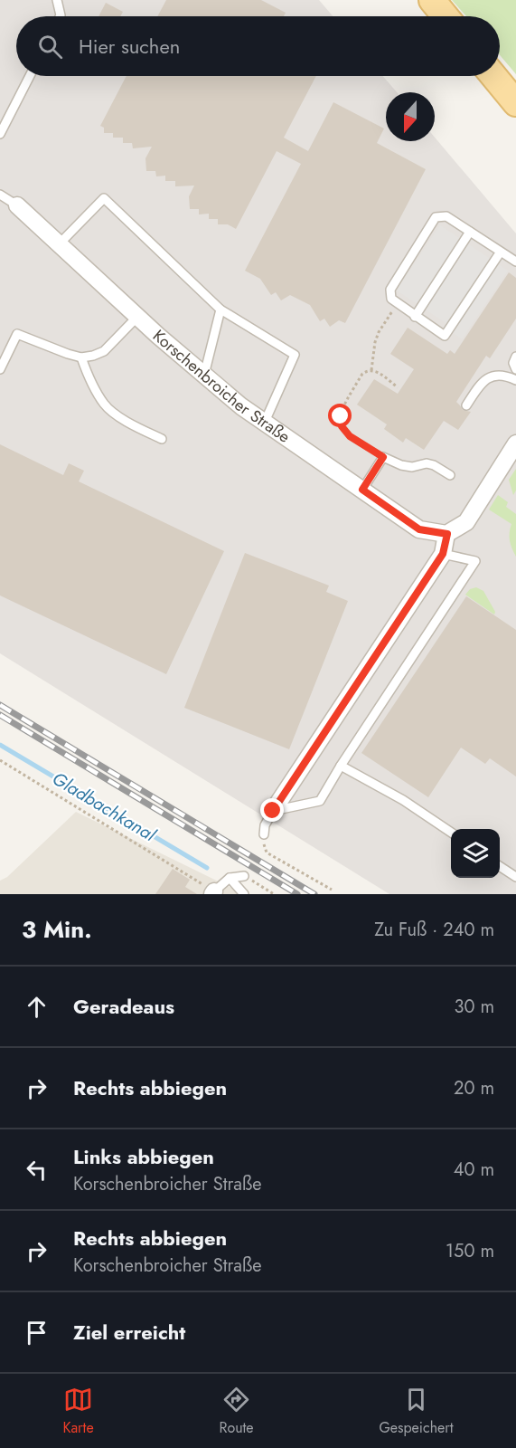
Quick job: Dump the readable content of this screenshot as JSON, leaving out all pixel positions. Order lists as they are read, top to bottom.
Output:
{
  "streets": {
    "street": ["Korschenbroicher Straße"]
  },
  "water": ["Gladbachkanal"],
  "north": "bottom",
  "page": {
    "search": "Hier suchen",
    "heading": ["3 Min.", "Zu Fuß · 240 m"],
    "list": [
      ["Geradeaus", "30 m"],
      ["Rechts abbiegen", "20 m"],
      ["Links abbiegen", "Korschenbroicher Straße", "40 m"],
      ["Rechts abbiegen", "Korschenbroicher Straße", "150 m"],
      "Ziel erreicht"
    ],
    "nav": ["Karte", "Route", "Gespeichert"]
  }
}
